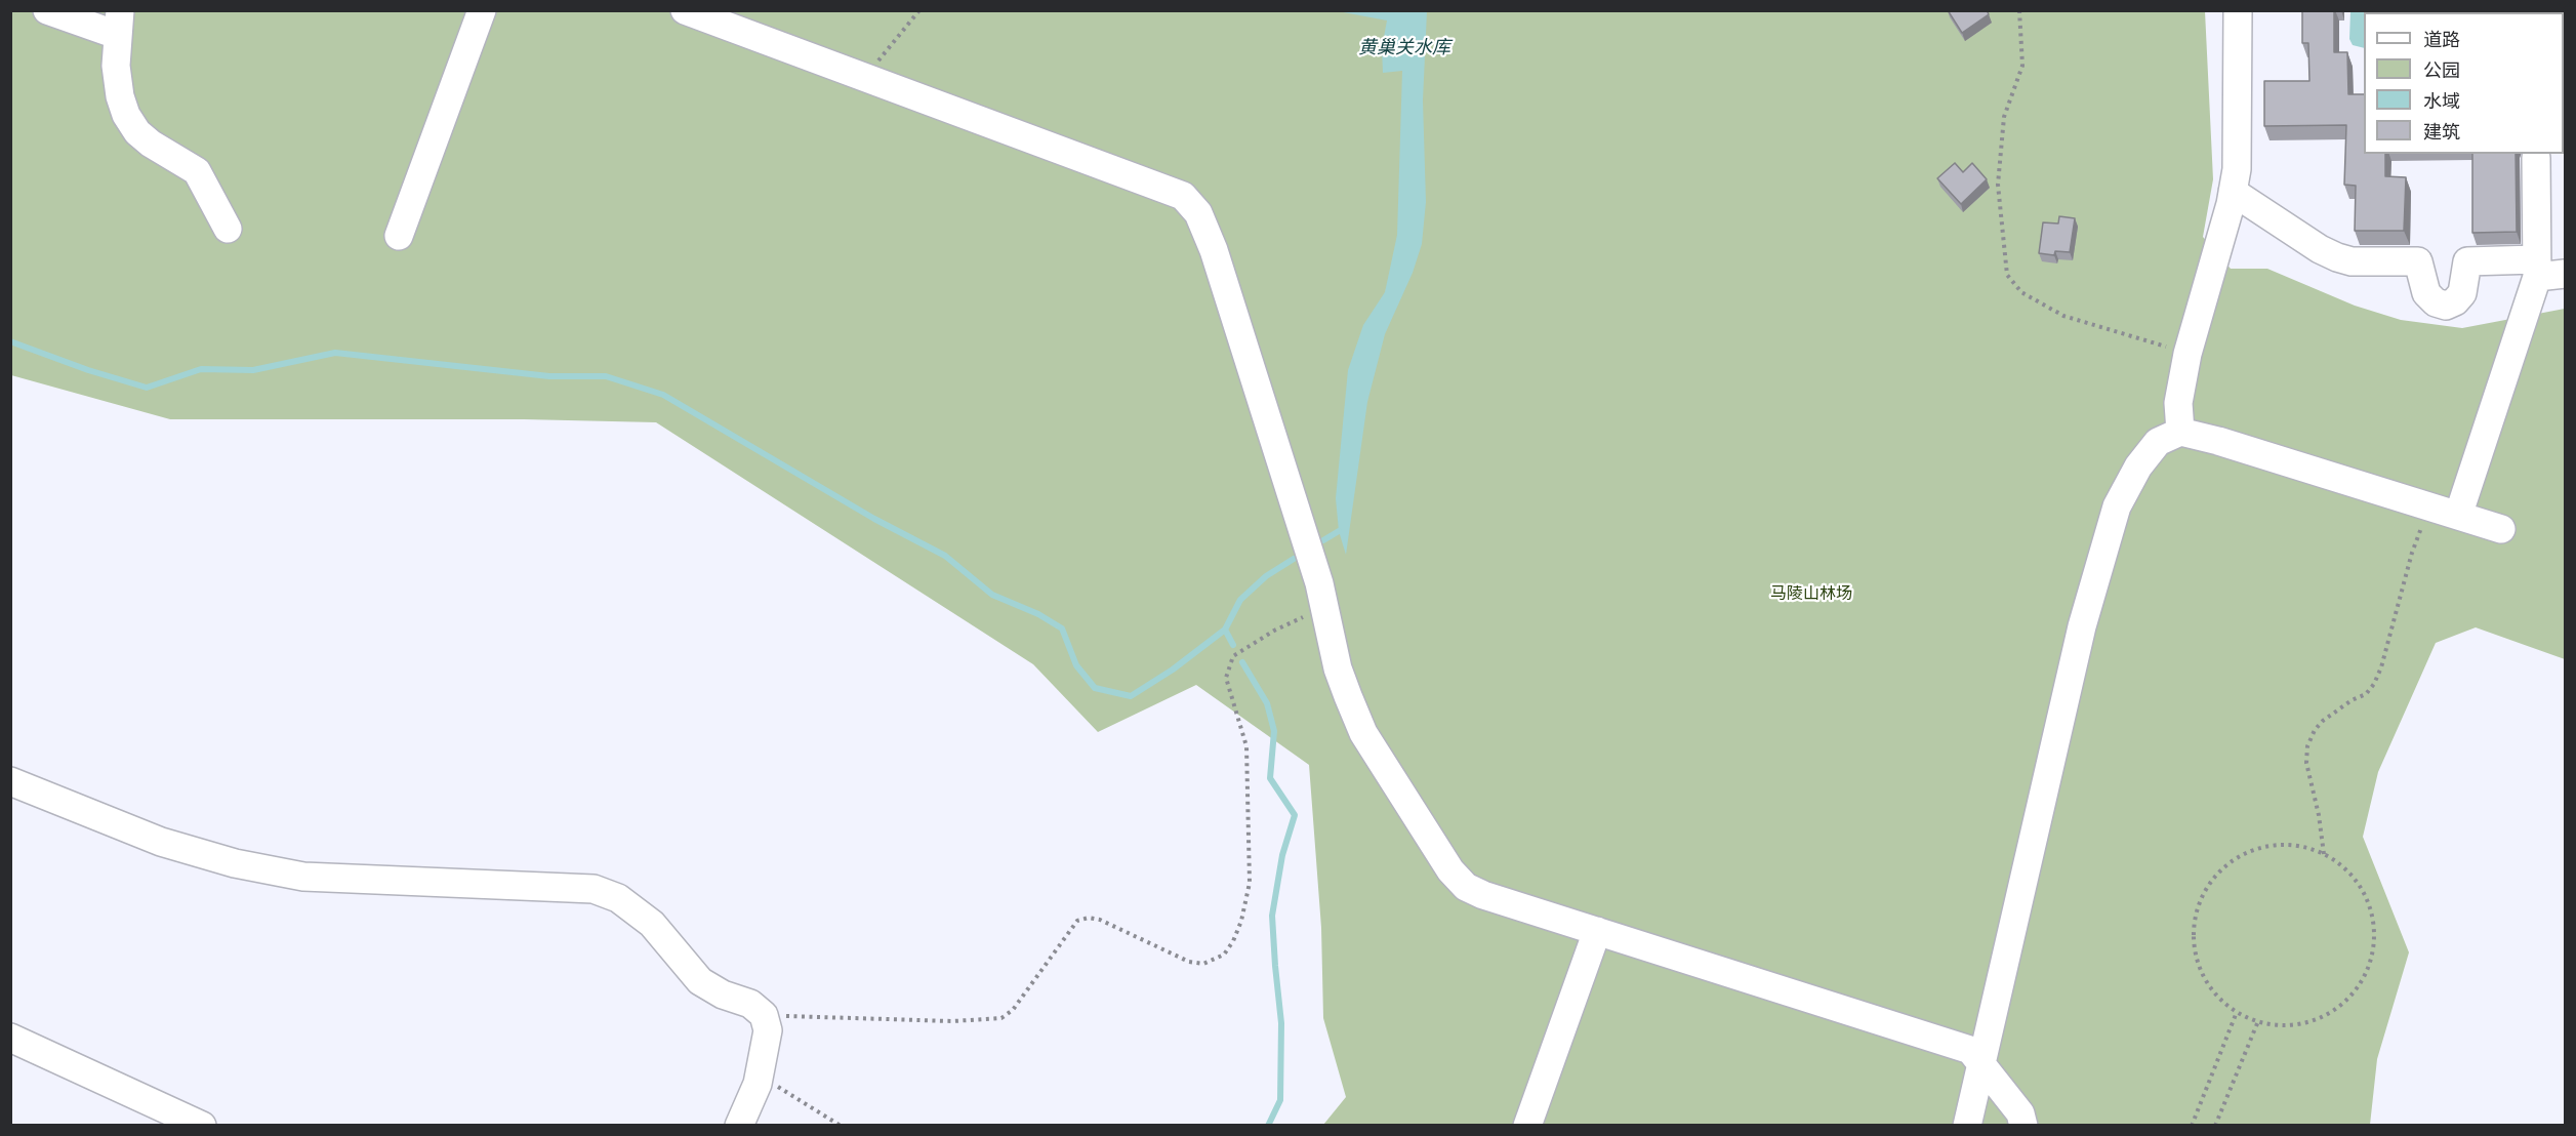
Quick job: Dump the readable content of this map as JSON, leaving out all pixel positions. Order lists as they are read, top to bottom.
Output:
{
  "water": ["黄巢关水库"],
  "parks": ["马陵山林场"],
  "legend": [
    "道路",
    "公园",
    "水域",
    "建筑"
  ]
}
